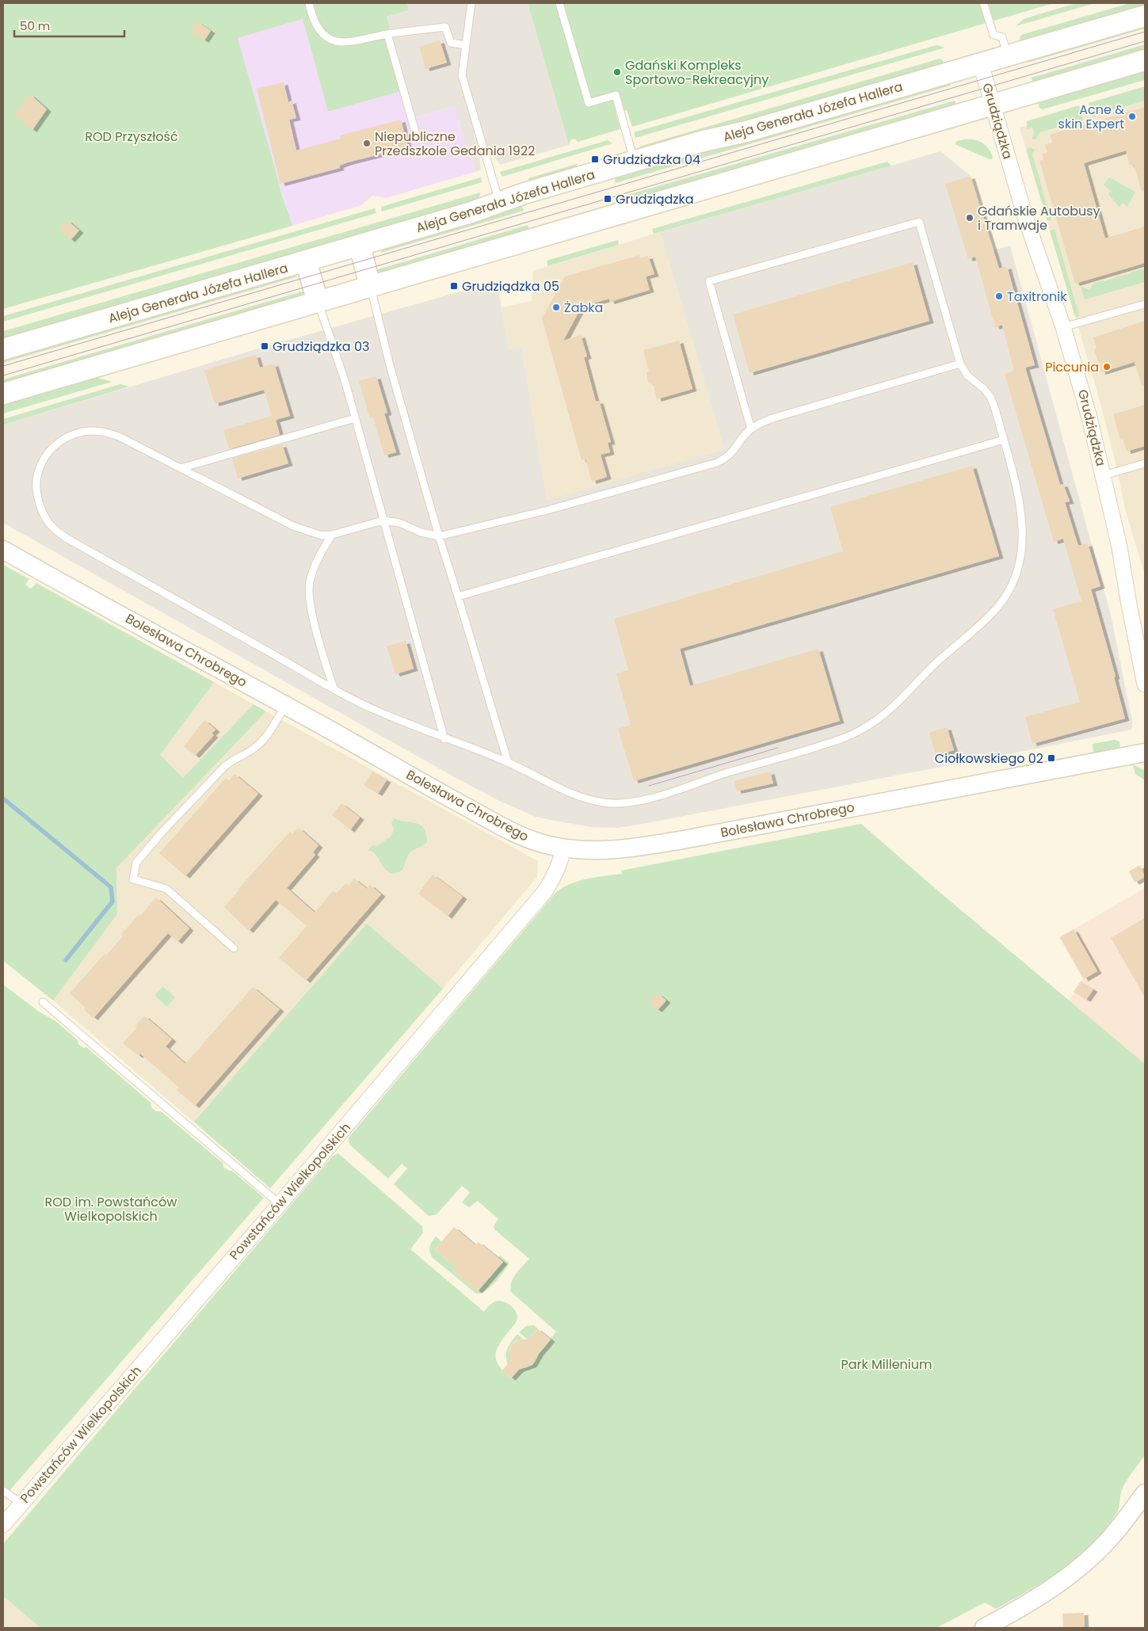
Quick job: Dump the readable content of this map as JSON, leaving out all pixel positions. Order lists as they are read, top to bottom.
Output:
{
  "streets": {
    "main road": ["Aleja Generała Józefa Hallera"],
    "street": ["Grudziądzka", "Bolesława Chrobrego", "Powstańców Wielkopolskich"]
  },
  "crossings": [
    ["Aleja Generała Józefa Hallera", "Grudziądzka"],
    ["Bolesława Chrobrego", "Powstańców Wielkopolskich"]
  ],
  "parks": ["ROD Przyszłość", "ROD im. Powstańców Wielkopolskich", "Park Millenium"],
  "places": {
    "other": [
      "Gdański Kompleks Sportowo-Rekreacyjny",
      "Acne & skin Expert",
      "Niepubliczne Przedszkole Gedania 1922",
      "Gdańskie Autobusy i Tramwaje",
      "Taxitronik",
      "Żabka",
      "Piccunia"
    ],
    "transit": [
      "Grudziądzka 04",
      "Grudziądzka",
      "Grudziądzka 05",
      "Grudziądzka 03",
      "Ciołkowskiego 02"
    ]
  },
  "scale_bar": "50 m"
}
